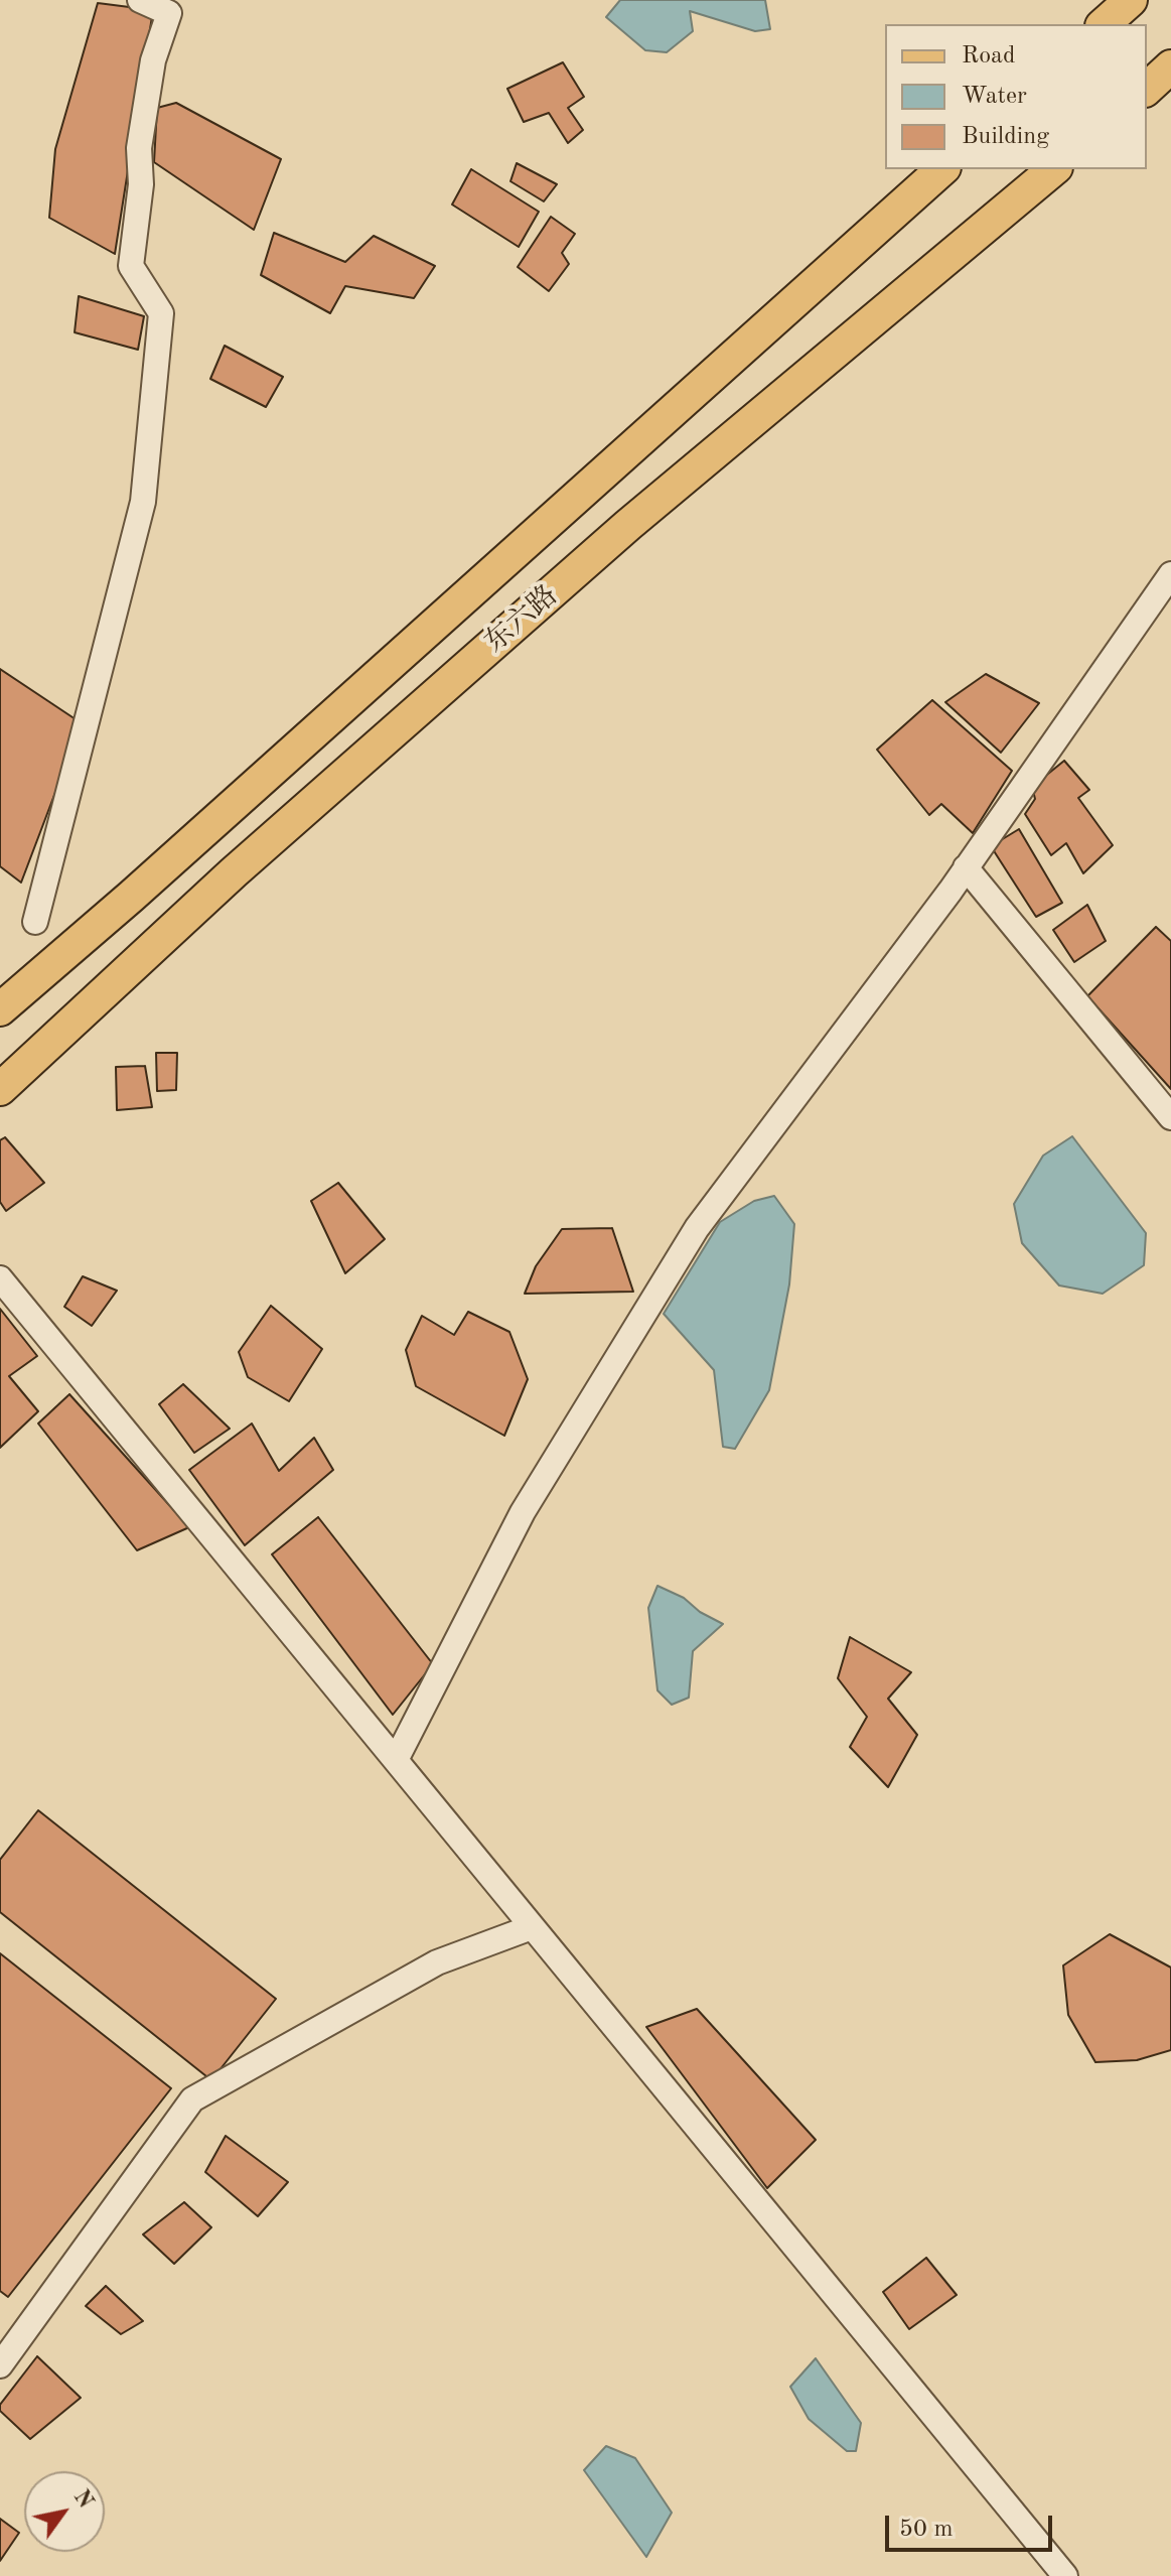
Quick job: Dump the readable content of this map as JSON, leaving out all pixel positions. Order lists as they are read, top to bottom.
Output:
{
  "streets": {
    "main road": ["东六路"]
  },
  "legend": ["Road", "Water", "Building"],
  "scale_bar": "50 m",
  "north": "top right"
}
